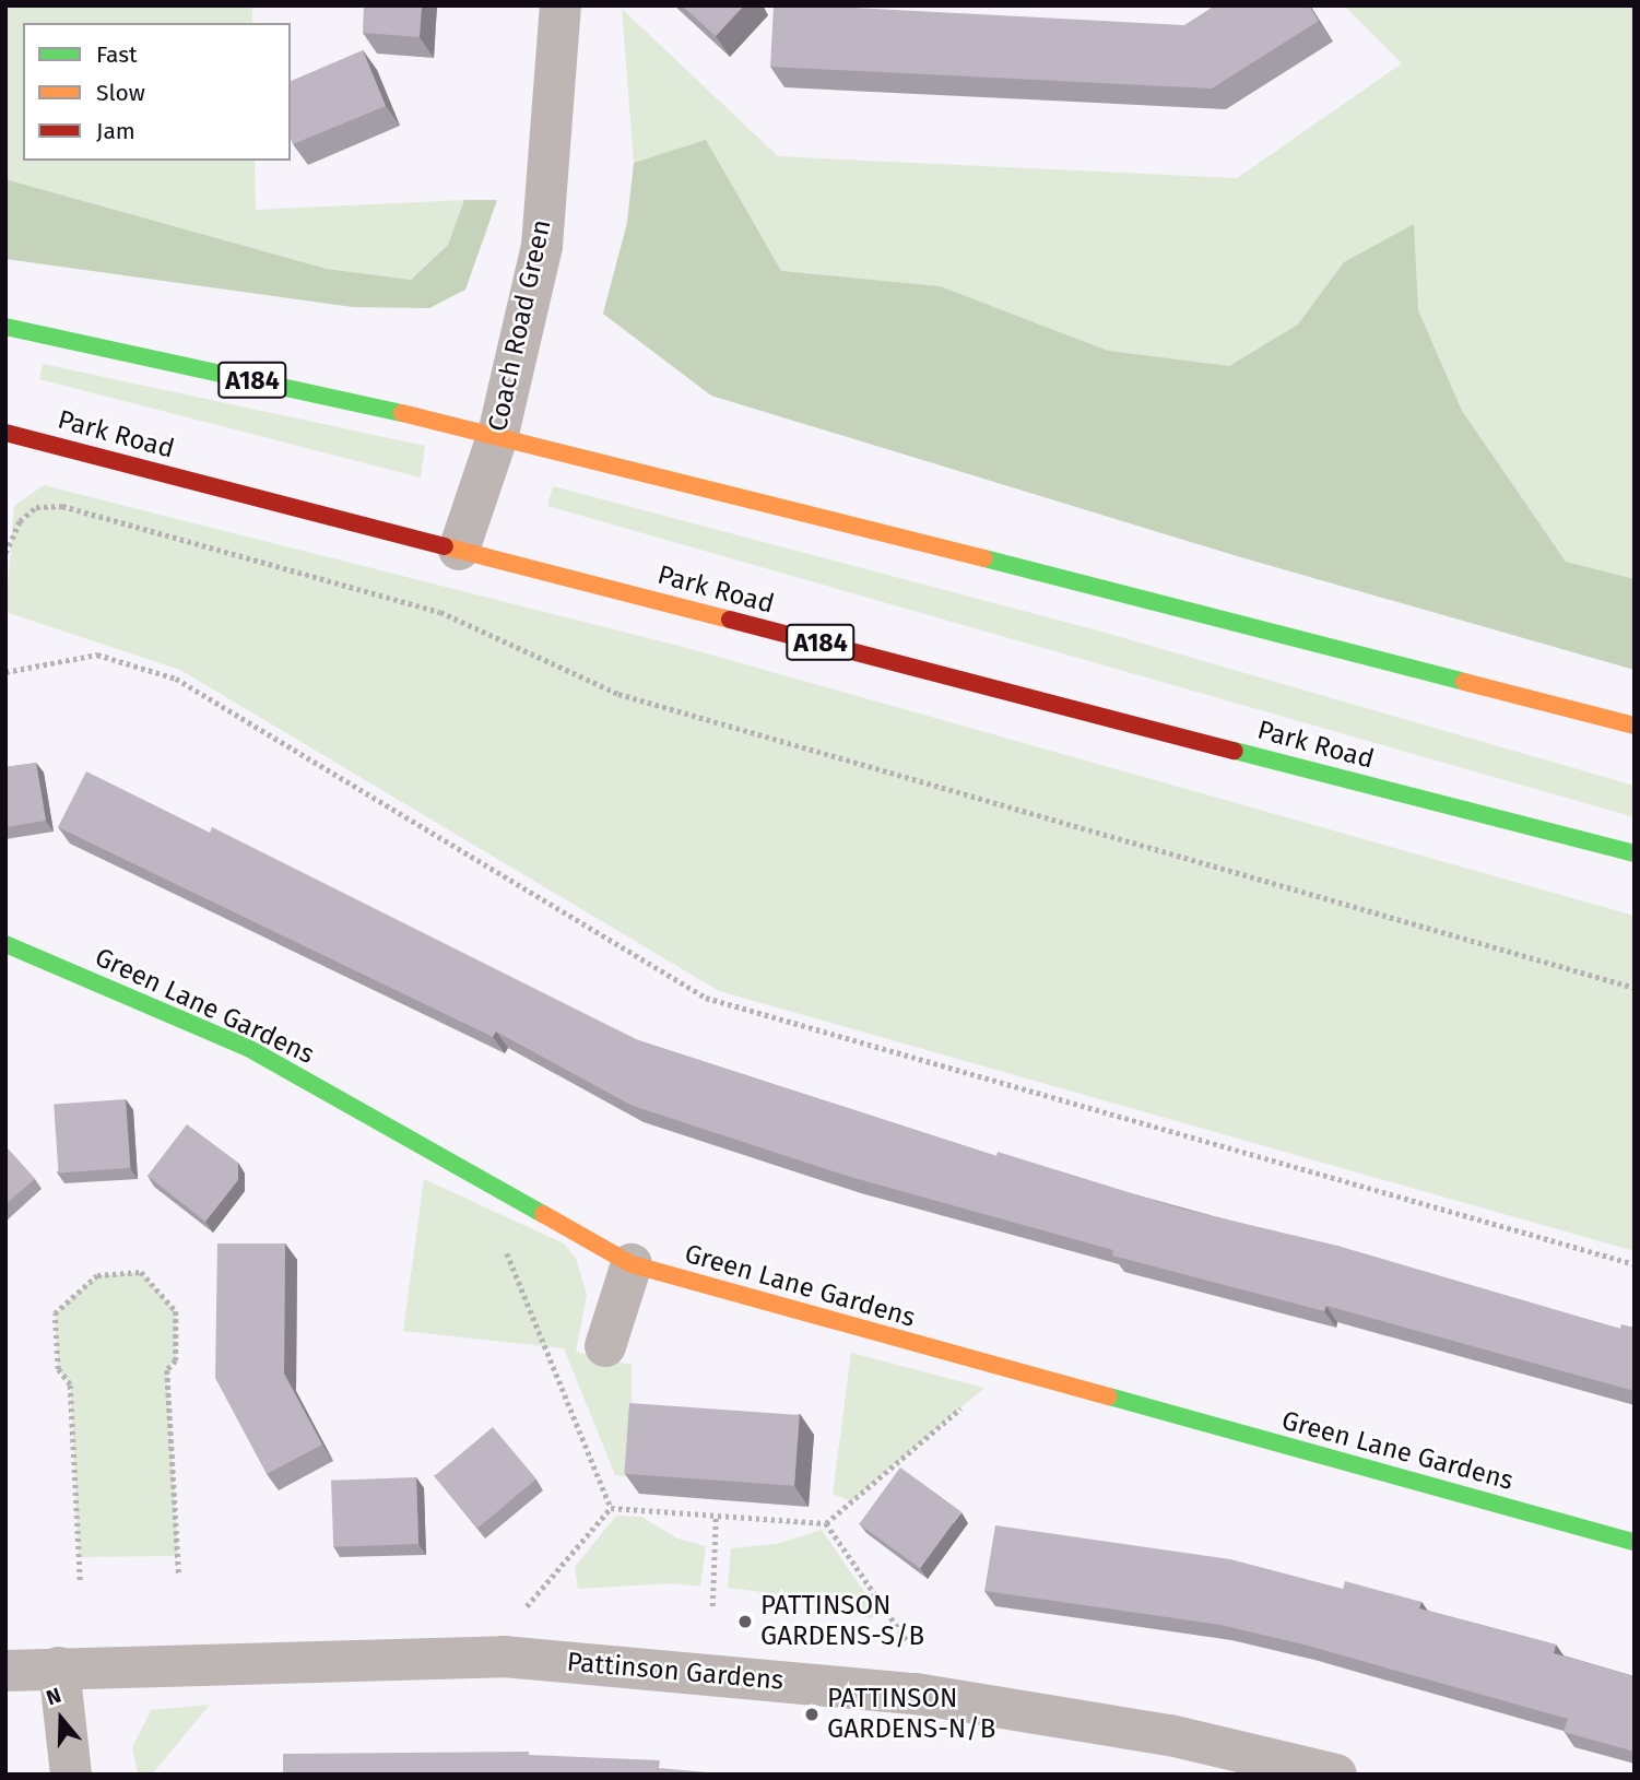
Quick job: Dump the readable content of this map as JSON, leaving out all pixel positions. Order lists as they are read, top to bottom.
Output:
{
  "streets": {
    "main road": ["A184", "Park Road", "Green Lane Gardens"],
    "street": ["Coach Road Green", "Pattinson Gardens"]
  },
  "crossings": [
    ["Coach Road Green", "A184"],
    ["Coach Road Green", "Park Road"]
  ],
  "places": ["PATTINSON GARDENS-S/B", "PATTINSON GARDENS-N/B"],
  "legend": ["Fast", "Slow", "Jam"],
  "north": "top"
}
